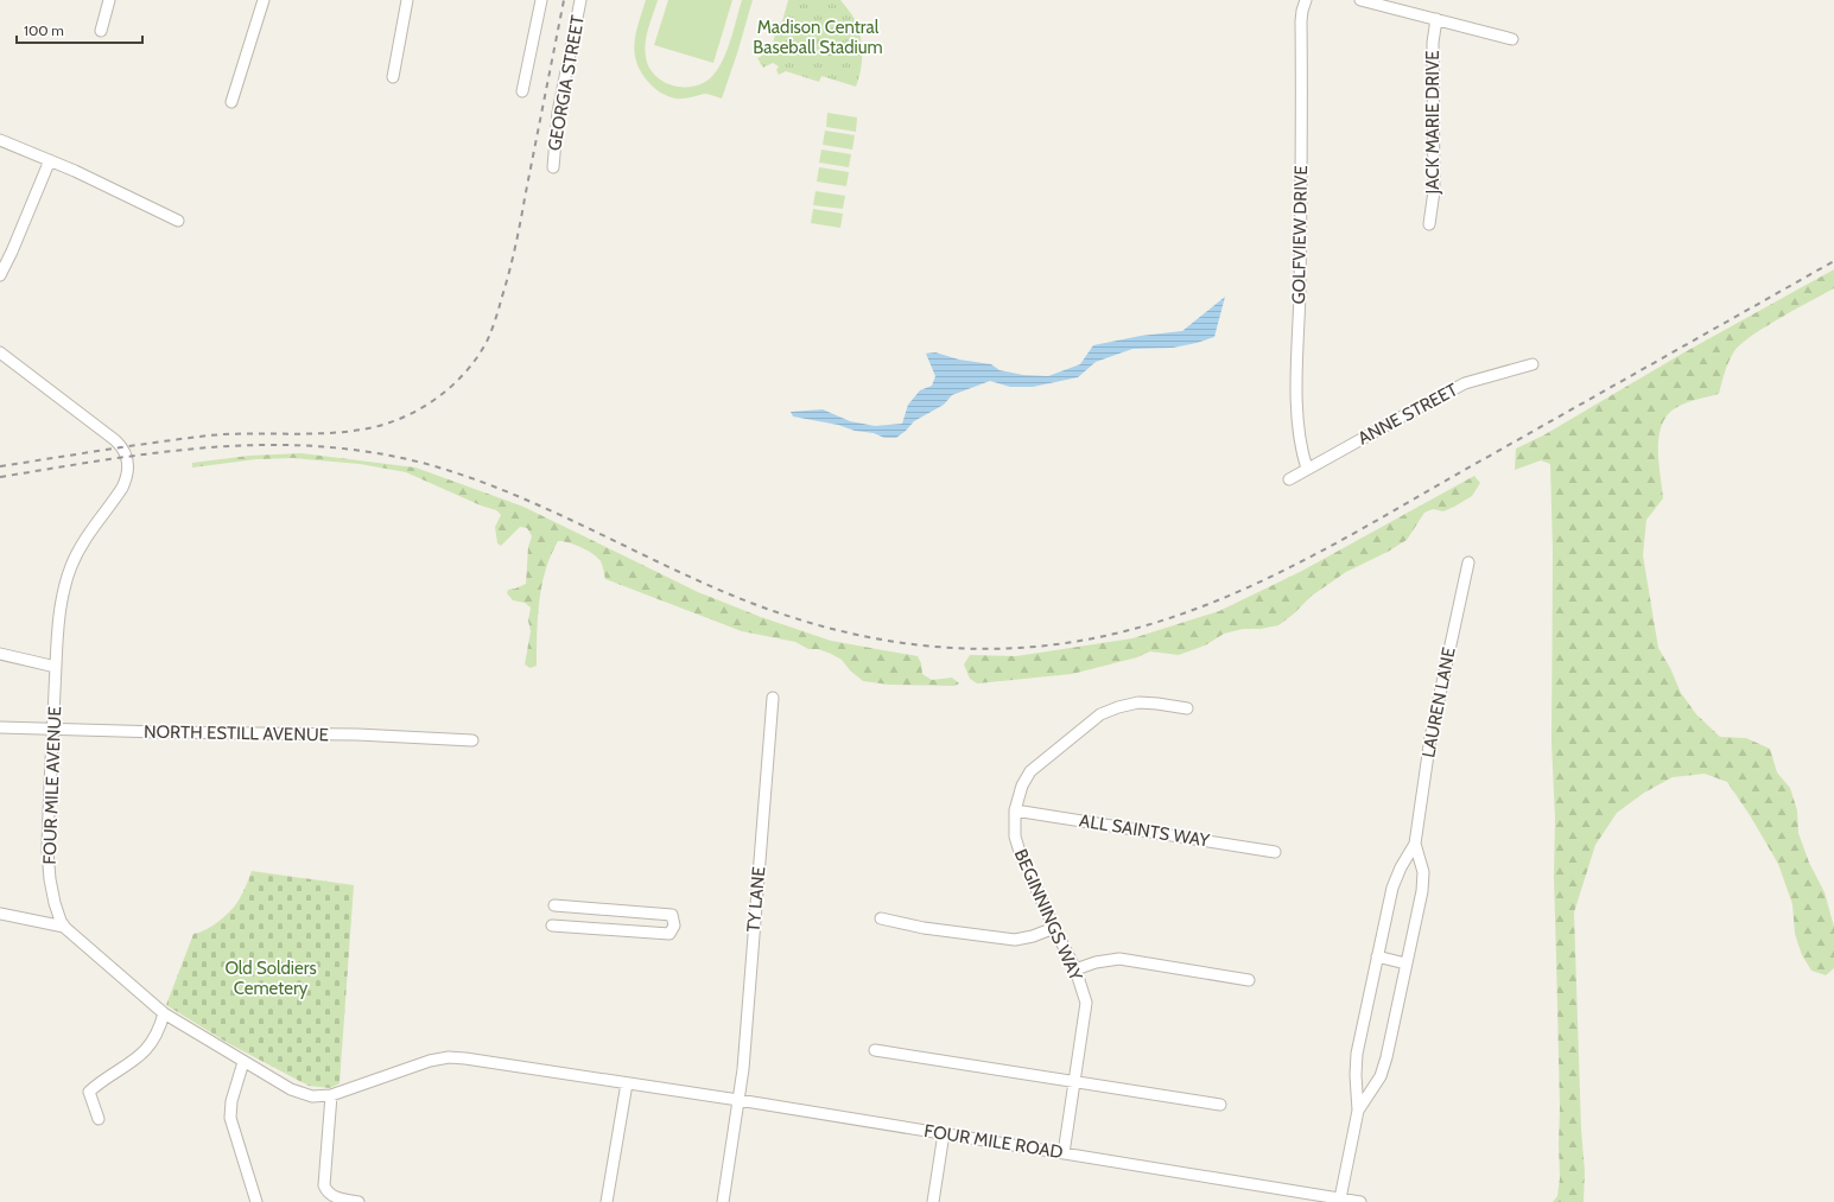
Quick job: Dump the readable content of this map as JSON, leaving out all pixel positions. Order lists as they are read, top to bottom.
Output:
{
  "streets": {
    "street": [
      "GEORGIA STREET",
      "JACK MARIE DRIVE",
      "GOLFVIEW DRIVE",
      "ANNE STREET",
      "LAUREN LANE",
      "NORTH ESTILL AVENUE",
      "FOUR MILE AVENUE",
      "ALL SAINTS WAY",
      "TY LANE",
      "BEGINNINGS WAY",
      "FOUR MILE ROAD"
    ]
  },
  "crossings": [
    ["GOLFVIEW DRIVE", "ANNE STREET"],
    ["LAUREN LANE", "FOUR MILE ROAD"],
    ["NORTH ESTILL AVENUE", "FOUR MILE AVENUE"],
    ["FOUR MILE AVENUE", "FOUR MILE ROAD"],
    ["ALL SAINTS WAY", "BEGINNINGS WAY"],
    ["TY LANE", "FOUR MILE ROAD"],
    ["BEGINNINGS WAY", "FOUR MILE ROAD"]
  ],
  "parks": ["Madison Central Baseball Stadium", "Old Soldiers Cemetery"],
  "scale_bar": "100 m"
}
